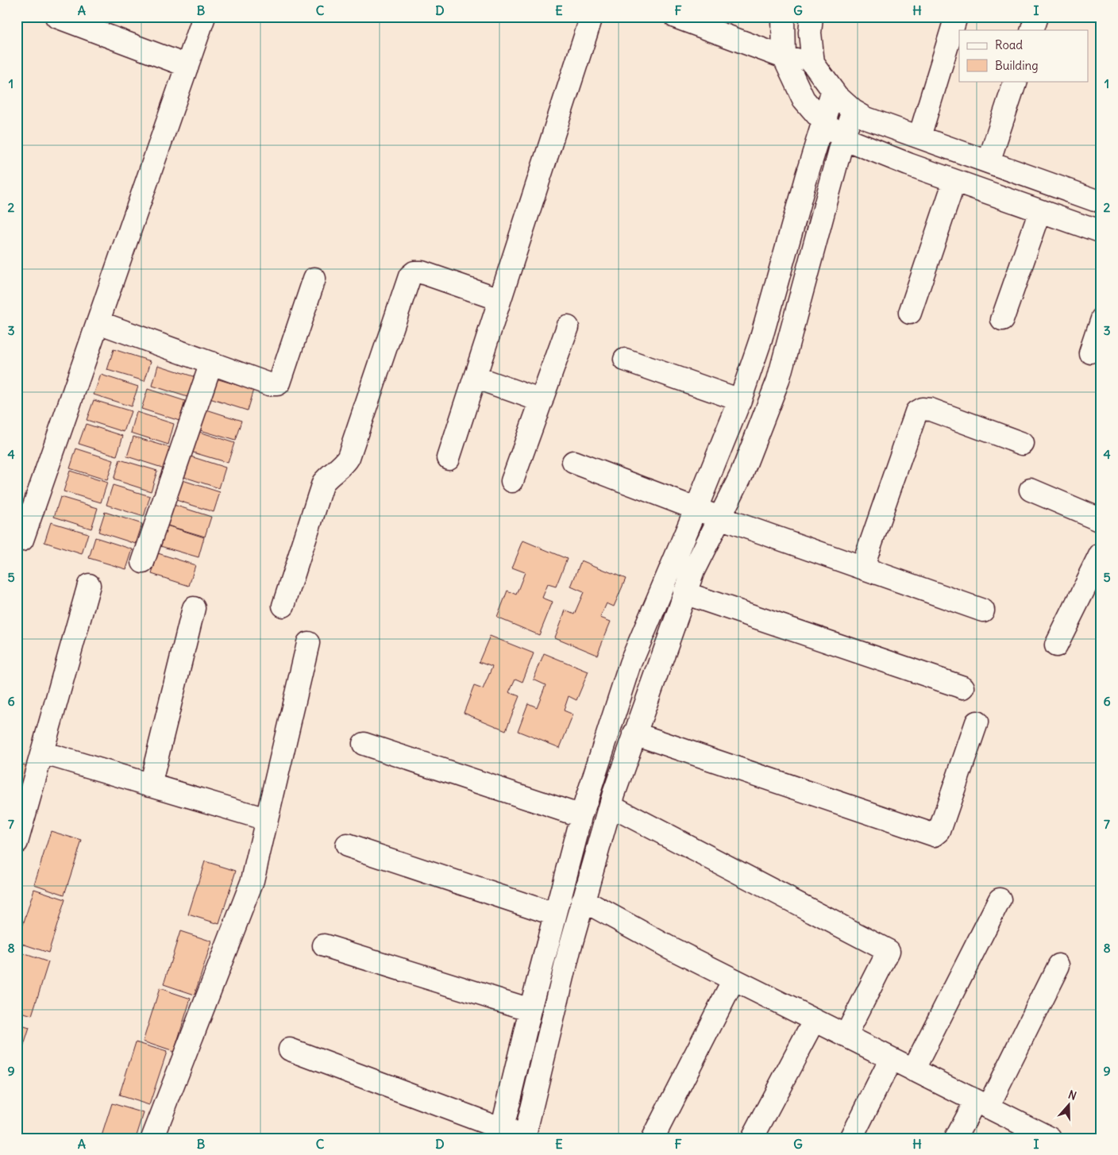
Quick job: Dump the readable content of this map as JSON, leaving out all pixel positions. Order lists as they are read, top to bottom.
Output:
{
  "legend": ["Road", "Building"],
  "north": "top",
  "grid": {
    "columns": [
      "A",
      "B",
      "C",
      "D",
      "E",
      "F",
      "G",
      "H",
      "I"
    ],
    "rows": [
      "1",
      "2",
      "3",
      "4",
      "5",
      "6",
      "7",
      "8",
      "9"
    ]
  }
}
